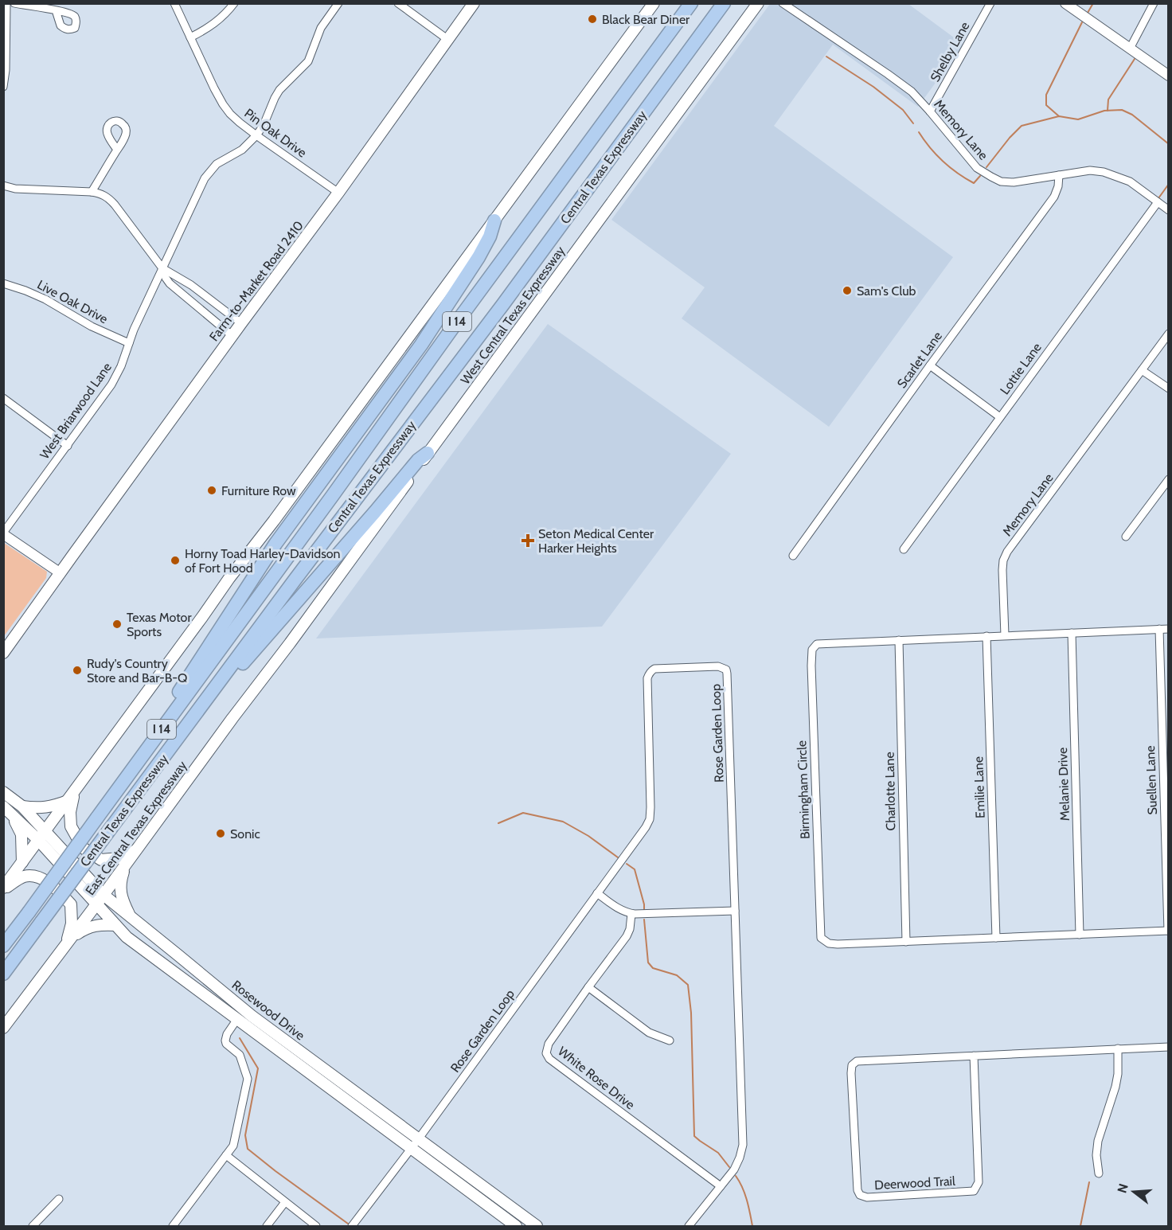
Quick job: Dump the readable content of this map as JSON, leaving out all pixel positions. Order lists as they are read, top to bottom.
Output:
{
  "streets": {
    "highway": ["Central Texas Expressway", "I 14"],
    "main road": [
      "Farm-to-Market Road 2410",
      "West Central Texas Expressway",
      "East Central Texas Expressway",
      "Rosewood Drive"
    ],
    "street": [
      "Shelby Lane",
      "Memory Lane",
      "Pin Oak Drive",
      "Live Oak Drive",
      "Scarlet Lane",
      "Lottie Lane",
      "West Briarwood Lane",
      "Rose Garden Loop",
      "Suellen Lane",
      "Melanie Drive",
      "Emilie Lane",
      "Birmingham Circle",
      "Charlotte Lane",
      "White Rose Drive",
      "Deerwood Trail"
    ]
  },
  "crossings": [
    ["Shelby Lane", "Memory Lane"],
    ["Memory Lane", "Scarlet Lane"],
    ["Memory Lane", "Lottie Lane"],
    ["Memory Lane", "Birmingham Circle"],
    ["Pin Oak Drive", "Farm-to-Market Road 2410"],
    ["Pin Oak Drive", "West Briarwood Lane"],
    ["Live Oak Drive", "West Briarwood Lane"],
    ["West Central Texas Expressway", "East Central Texas Expressway"],
    ["Rose Garden Loop", "Rosewood Drive"],
    ["Rose Garden Loop", "White Rose Drive"],
    ["Suellen Lane", "Birmingham Circle"],
    ["Melanie Drive", "Birmingham Circle"],
    ["Emilie Lane", "Birmingham Circle"],
    ["Birmingham Circle", "Charlotte Lane"],
    ["East Central Texas Expressway", "Rosewood Drive"]
  ],
  "places": {
    "other": [
      "Black Bear Diner",
      "Sam's Club",
      "Furniture Row",
      "Horny Toad Harley-Davidson of Fort Hood",
      "Texas Motor Sports",
      "Rudy's Country Store and Bar-B-Q",
      "Sonic"
    ],
    "health": ["Seton Medical Center Harker Heights"]
  },
  "north": "left"
}
